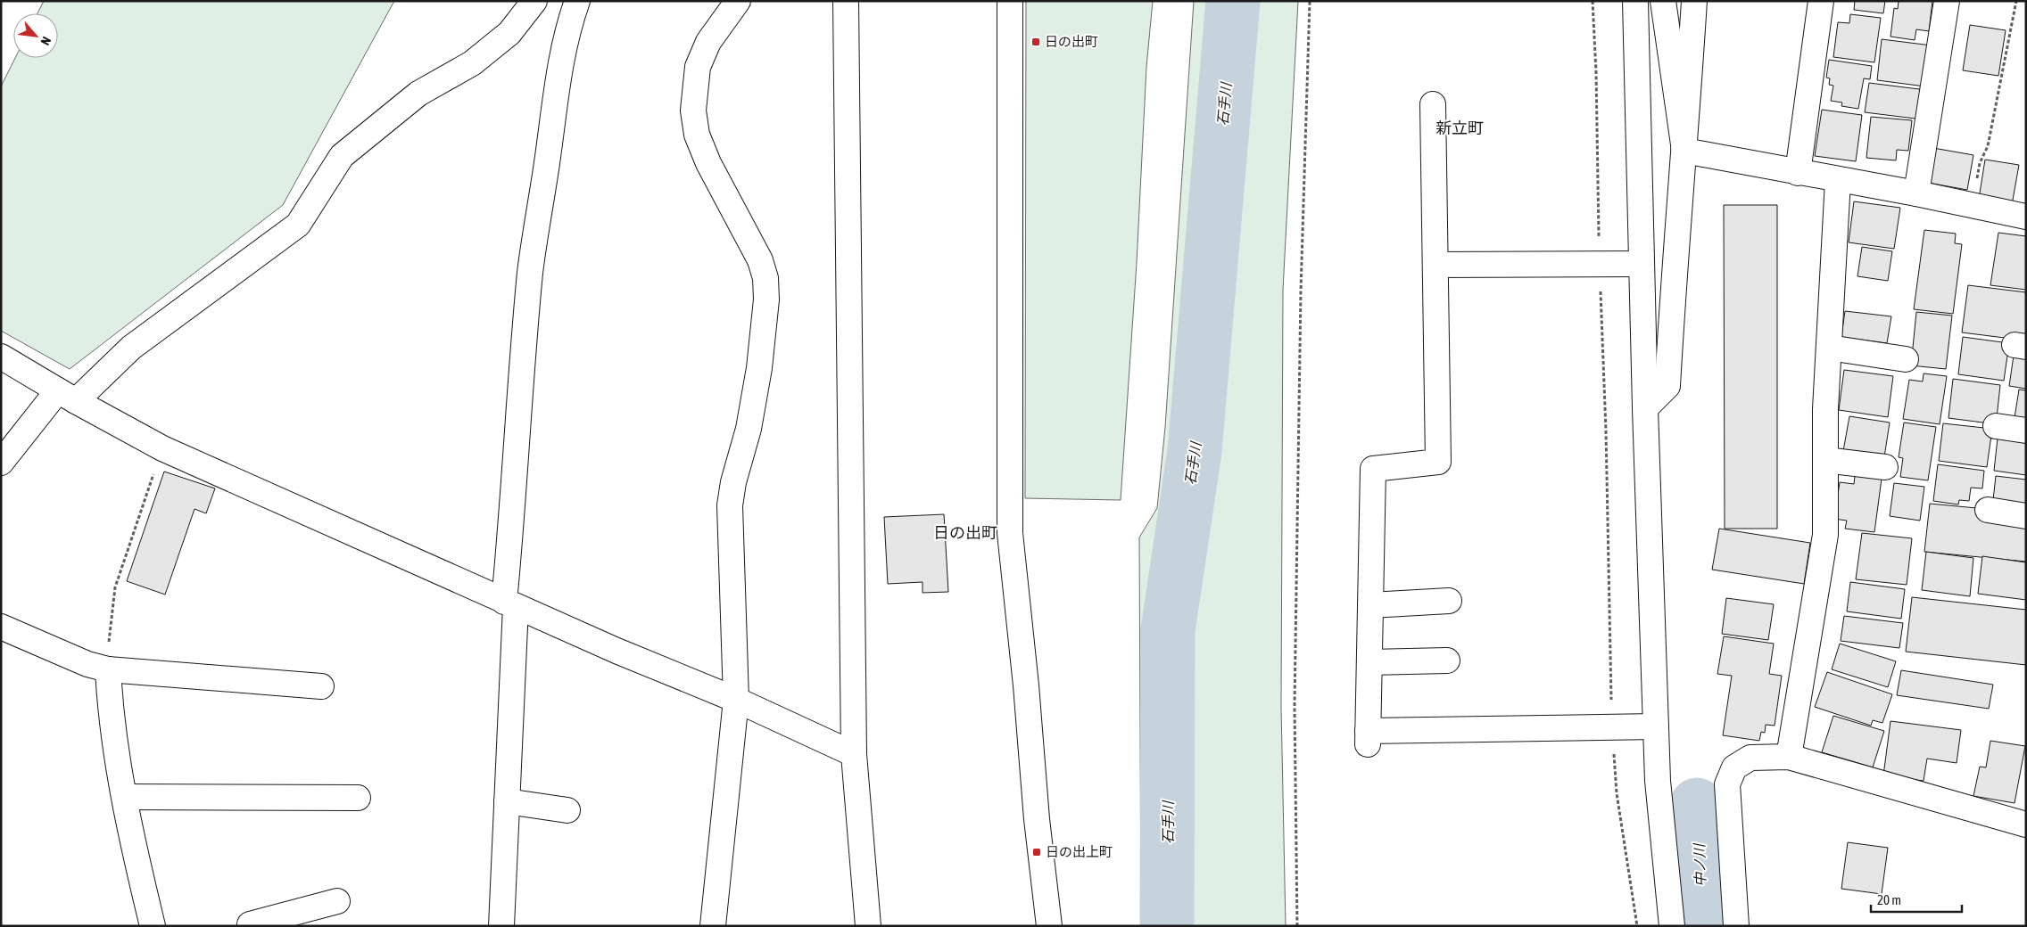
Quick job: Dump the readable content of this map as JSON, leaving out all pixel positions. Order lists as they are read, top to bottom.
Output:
{
  "districts": ["新立町", "日の出町"],
  "water": ["石手川", "中ノ川"],
  "places": {
    "transit": ["日の出町", "日の出上町"]
  },
  "scale_bar": "20 m",
  "north": "bottom right"
}
